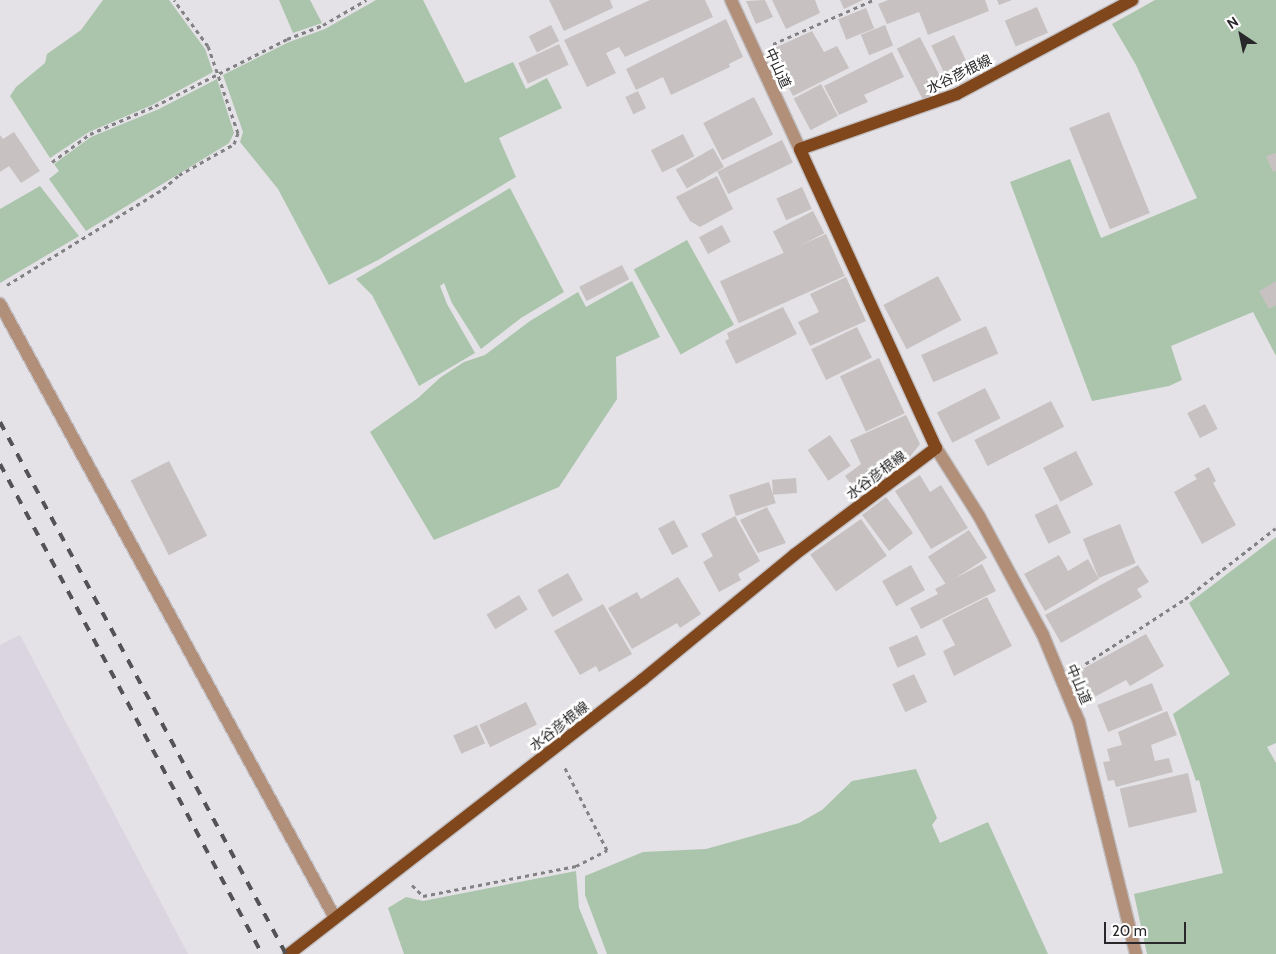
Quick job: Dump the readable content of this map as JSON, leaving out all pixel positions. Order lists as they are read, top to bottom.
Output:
{
  "streets": {
    "main road": ["水谷彦根線"],
    "street": ["中山道"]
  },
  "crossings": [
    ["中山道", "水谷彦根線"]
  ],
  "scale_bar": "20 m",
  "north": "top left"
}
